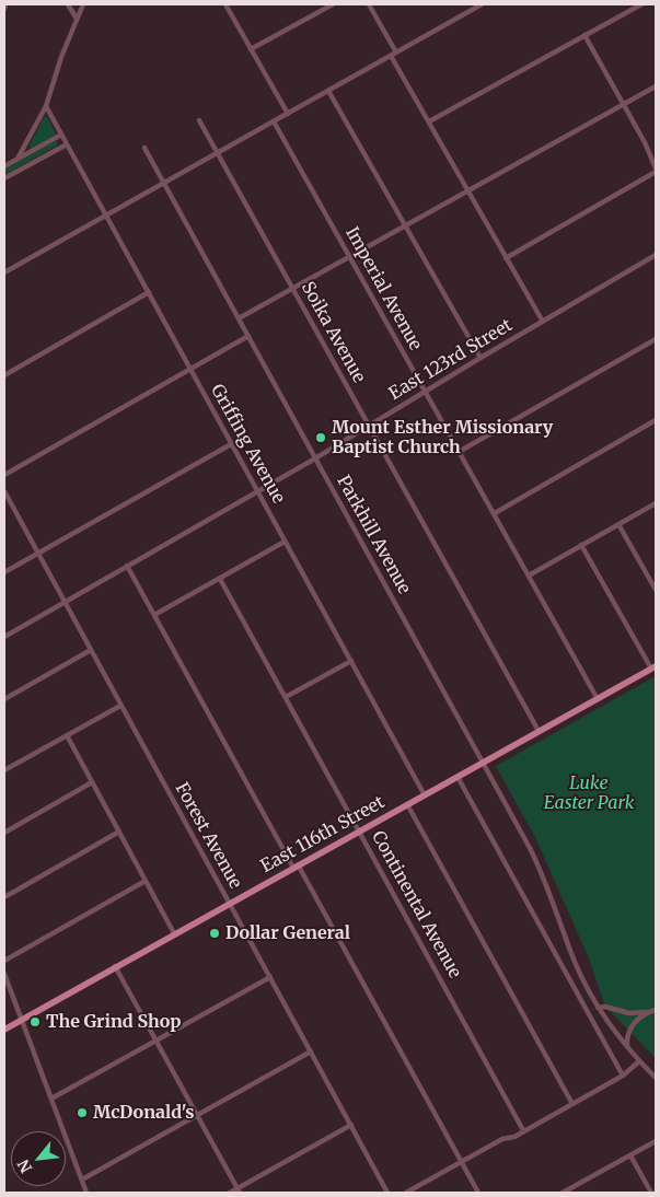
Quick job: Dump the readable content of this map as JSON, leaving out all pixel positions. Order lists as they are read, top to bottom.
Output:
{
  "streets": {
    "main road": ["East 116th Street"],
    "street": [
      "Imperial Avenue",
      "Soika Avenue",
      "East 123rd Street",
      "Griffing Avenue",
      "Parkhill Avenue",
      "Forest Avenue",
      "Continental Avenue"
    ]
  },
  "crossings": [
    ["Imperial Avenue", "East 123rd Street"],
    ["Imperial Avenue", "East 116th Street"],
    ["Soika Avenue", "East 123rd Street"],
    ["Soika Avenue", "East 116th Street"],
    ["East 123rd Street", "Griffing Avenue"],
    ["East 123rd Street", "Parkhill Avenue"],
    ["East 123rd Street", "Forest Avenue"],
    ["Griffing Avenue", "East 116th Street"],
    ["Parkhill Avenue", "East 116th Street"],
    ["East 116th Street", "Forest Avenue"],
    ["East 116th Street", "Continental Avenue"]
  ],
  "parks": ["Luke Easter Park"],
  "places": [
    "Mount Esther Missionary Baptist Church",
    "Dollar General",
    "The Grind Shop",
    "McDonald's"
  ],
  "north": "bottom left"
}
